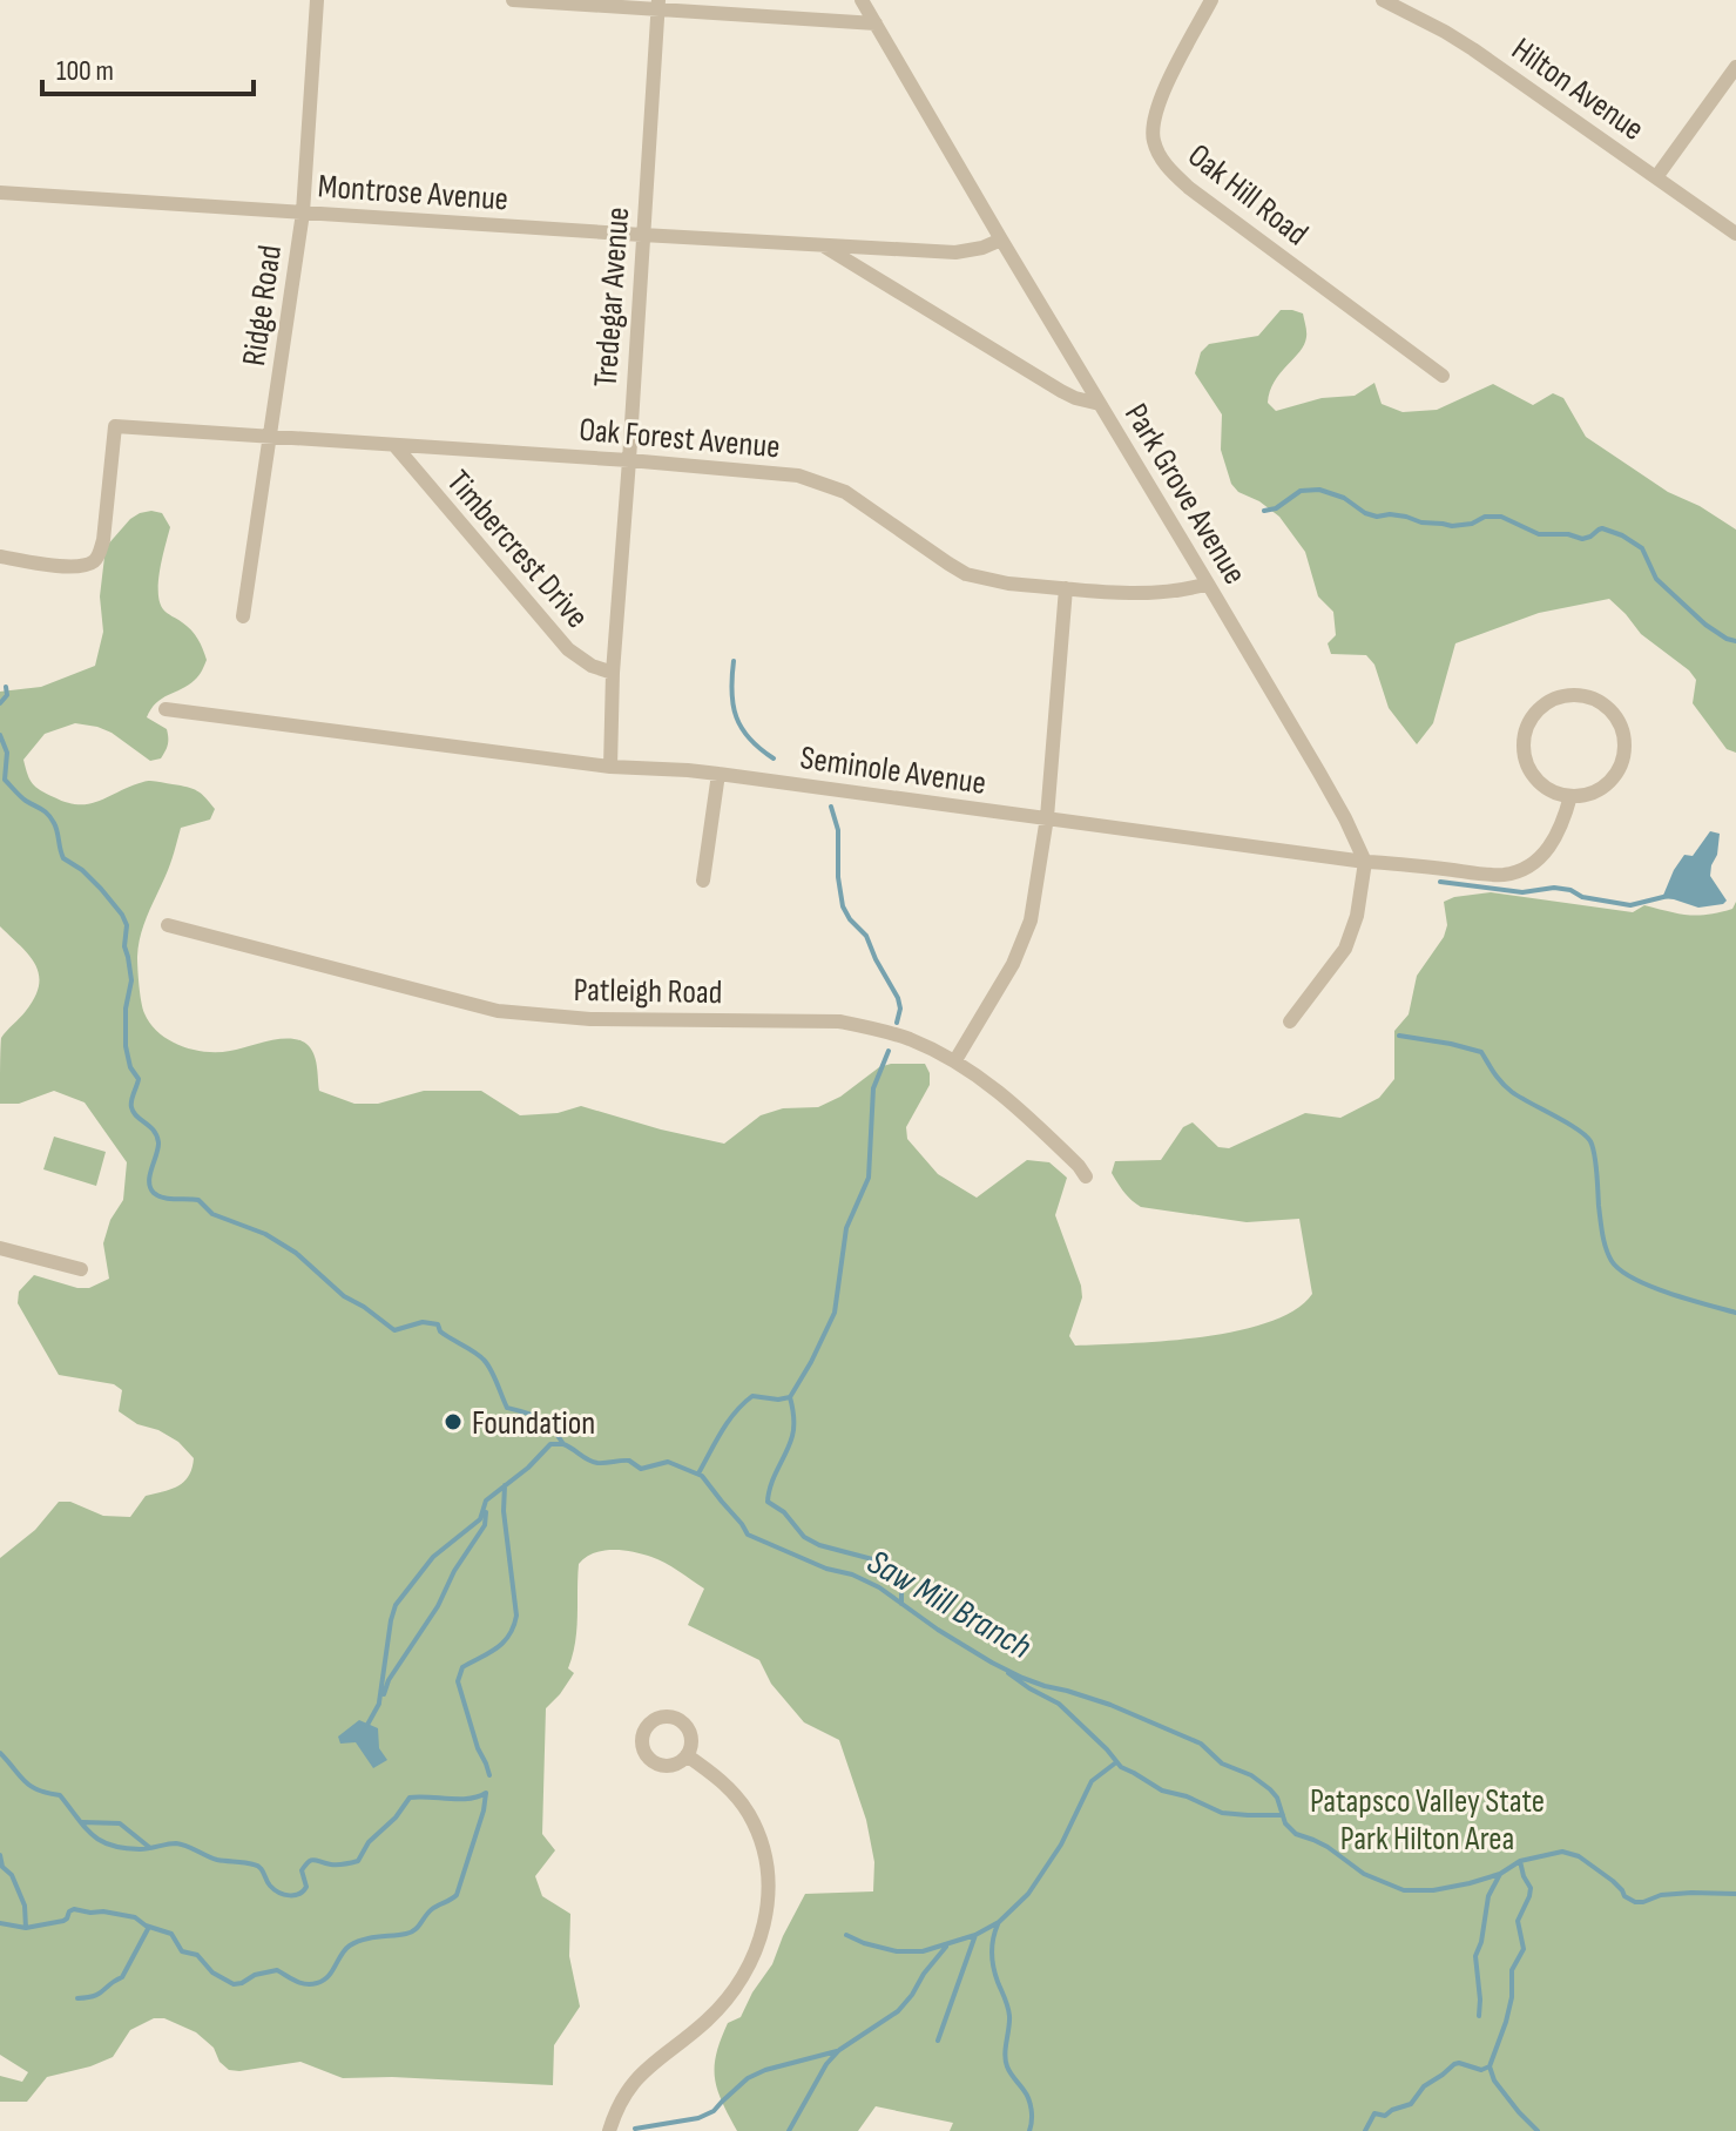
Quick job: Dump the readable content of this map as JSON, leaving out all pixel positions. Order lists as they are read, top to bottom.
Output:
{
  "streets": {
    "street": [
      "Hilton Avenue",
      "Montrose Avenue",
      "Oak Hill Road",
      "Tredegar Avenue",
      "Ridge Road",
      "Oak Forest Avenue",
      "Park Grove Avenue",
      "Timbercrest Drive",
      "Seminole Avenue",
      "Patleigh Road"
    ]
  },
  "crossings": [
    ["Montrose Avenue", "Tredegar Avenue"],
    ["Montrose Avenue", "Ridge Road"],
    ["Montrose Avenue", "Park Grove Avenue"],
    ["Tredegar Avenue", "Oak Forest Avenue"],
    ["Tredegar Avenue", "Timbercrest Drive"],
    ["Tredegar Avenue", "Seminole Avenue"],
    ["Ridge Road", "Oak Forest Avenue"],
    ["Oak Forest Avenue", "Park Grove Avenue"],
    ["Oak Forest Avenue", "Timbercrest Drive"],
    ["Park Grove Avenue", "Seminole Avenue"]
  ],
  "water": ["Saw Mill Branch"],
  "parks": ["Patapsco Valley State Park Hilton Area"],
  "places": ["Foundation"],
  "scale_bar": "100 m"
}
